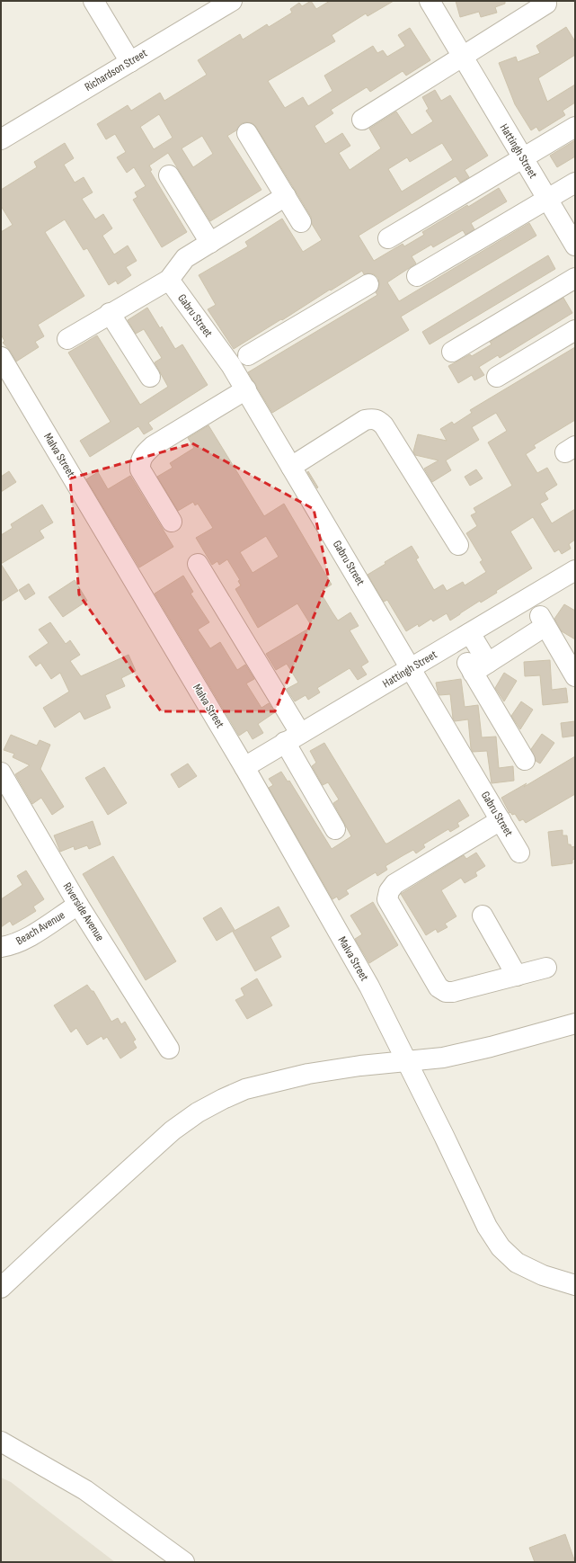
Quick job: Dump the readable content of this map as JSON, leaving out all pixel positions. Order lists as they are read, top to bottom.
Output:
{
  "streets": {
    "street": [
      "Richardson Street",
      "Hattingh Street",
      "Gabru Street",
      "Malva Street",
      "Riverside Avenue",
      "Beach Avenue"
    ]
  },
  "crossings": [
    ["Hattingh Street", "Gabru Street"],
    ["Hattingh Street", "Malva Street"],
    ["Riverside Avenue", "Beach Avenue"]
  ]
}
